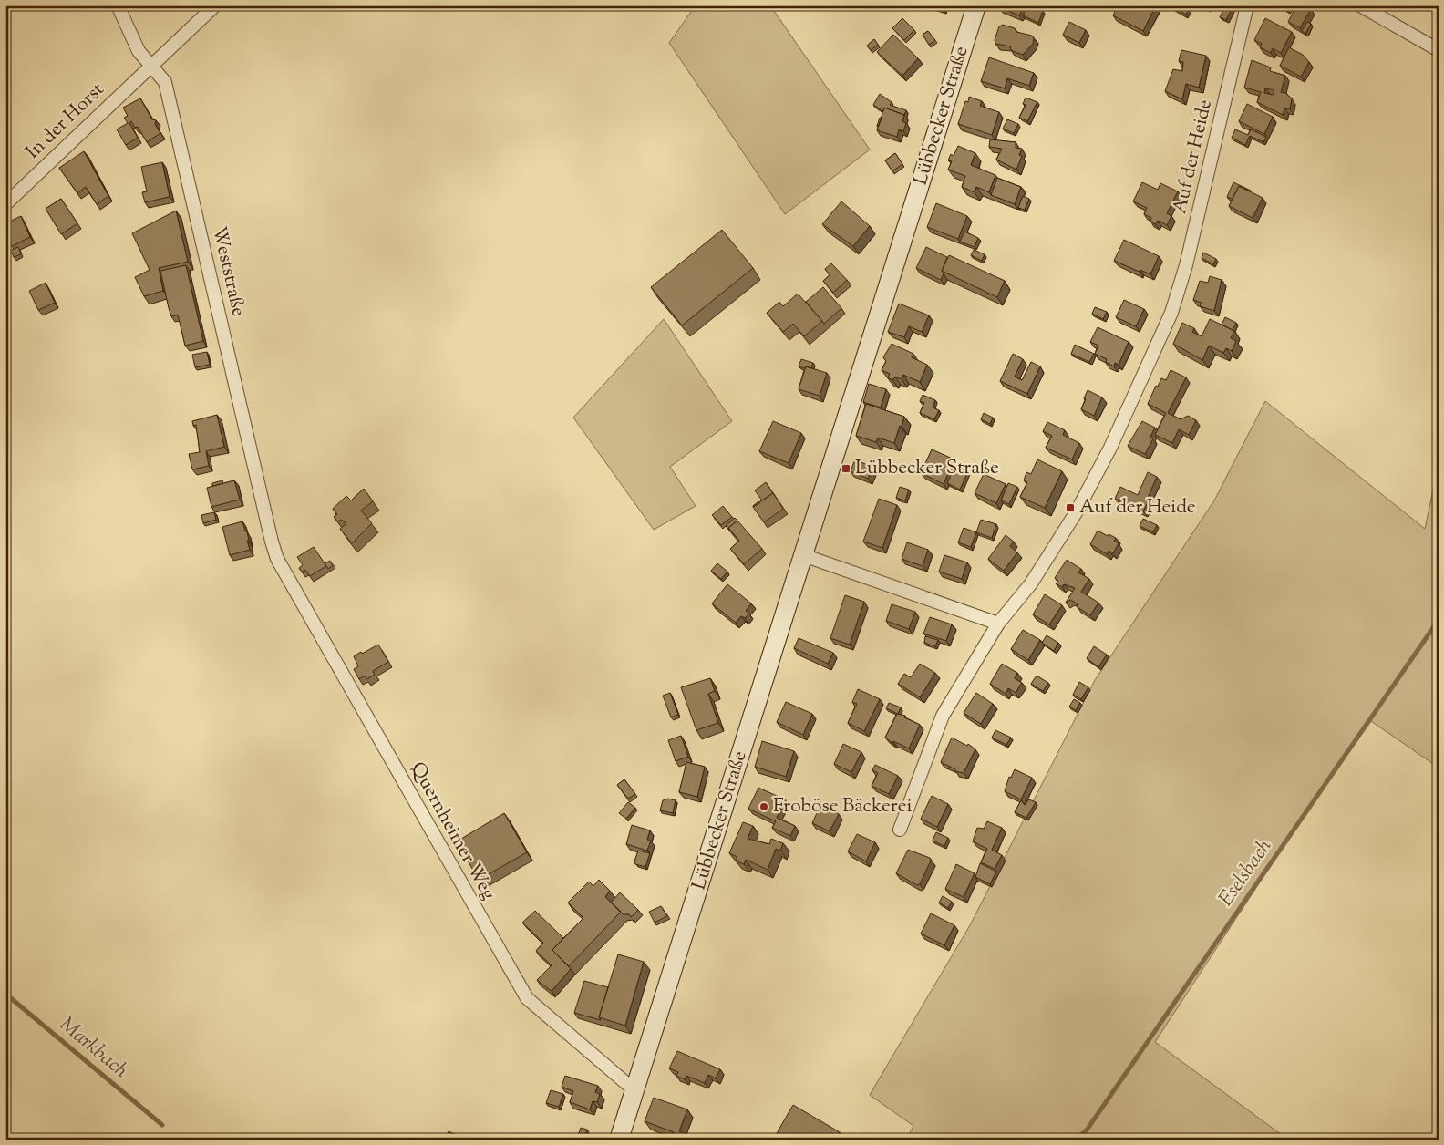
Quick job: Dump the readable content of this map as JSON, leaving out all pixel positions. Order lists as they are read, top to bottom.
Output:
{
  "streets": {
    "main road": ["Lübbecker Straße"],
    "street": [
      "In der Horst",
      "Auf der Heide",
      "Weststraße",
      "Quernheimer Weg"
    ]
  },
  "crossings": [
    ["Lübbecker Straße", "Quernheimer Weg"],
    ["In der Horst", "Weststraße"],
    ["Weststraße", "Quernheimer Weg"]
  ],
  "water": ["Eselsbach", "Markbach"],
  "places": {
    "transit": ["Lübbecker Straße", "Auf der Heide"],
    "other": ["Froböse Bäckerei"]
  }
}
